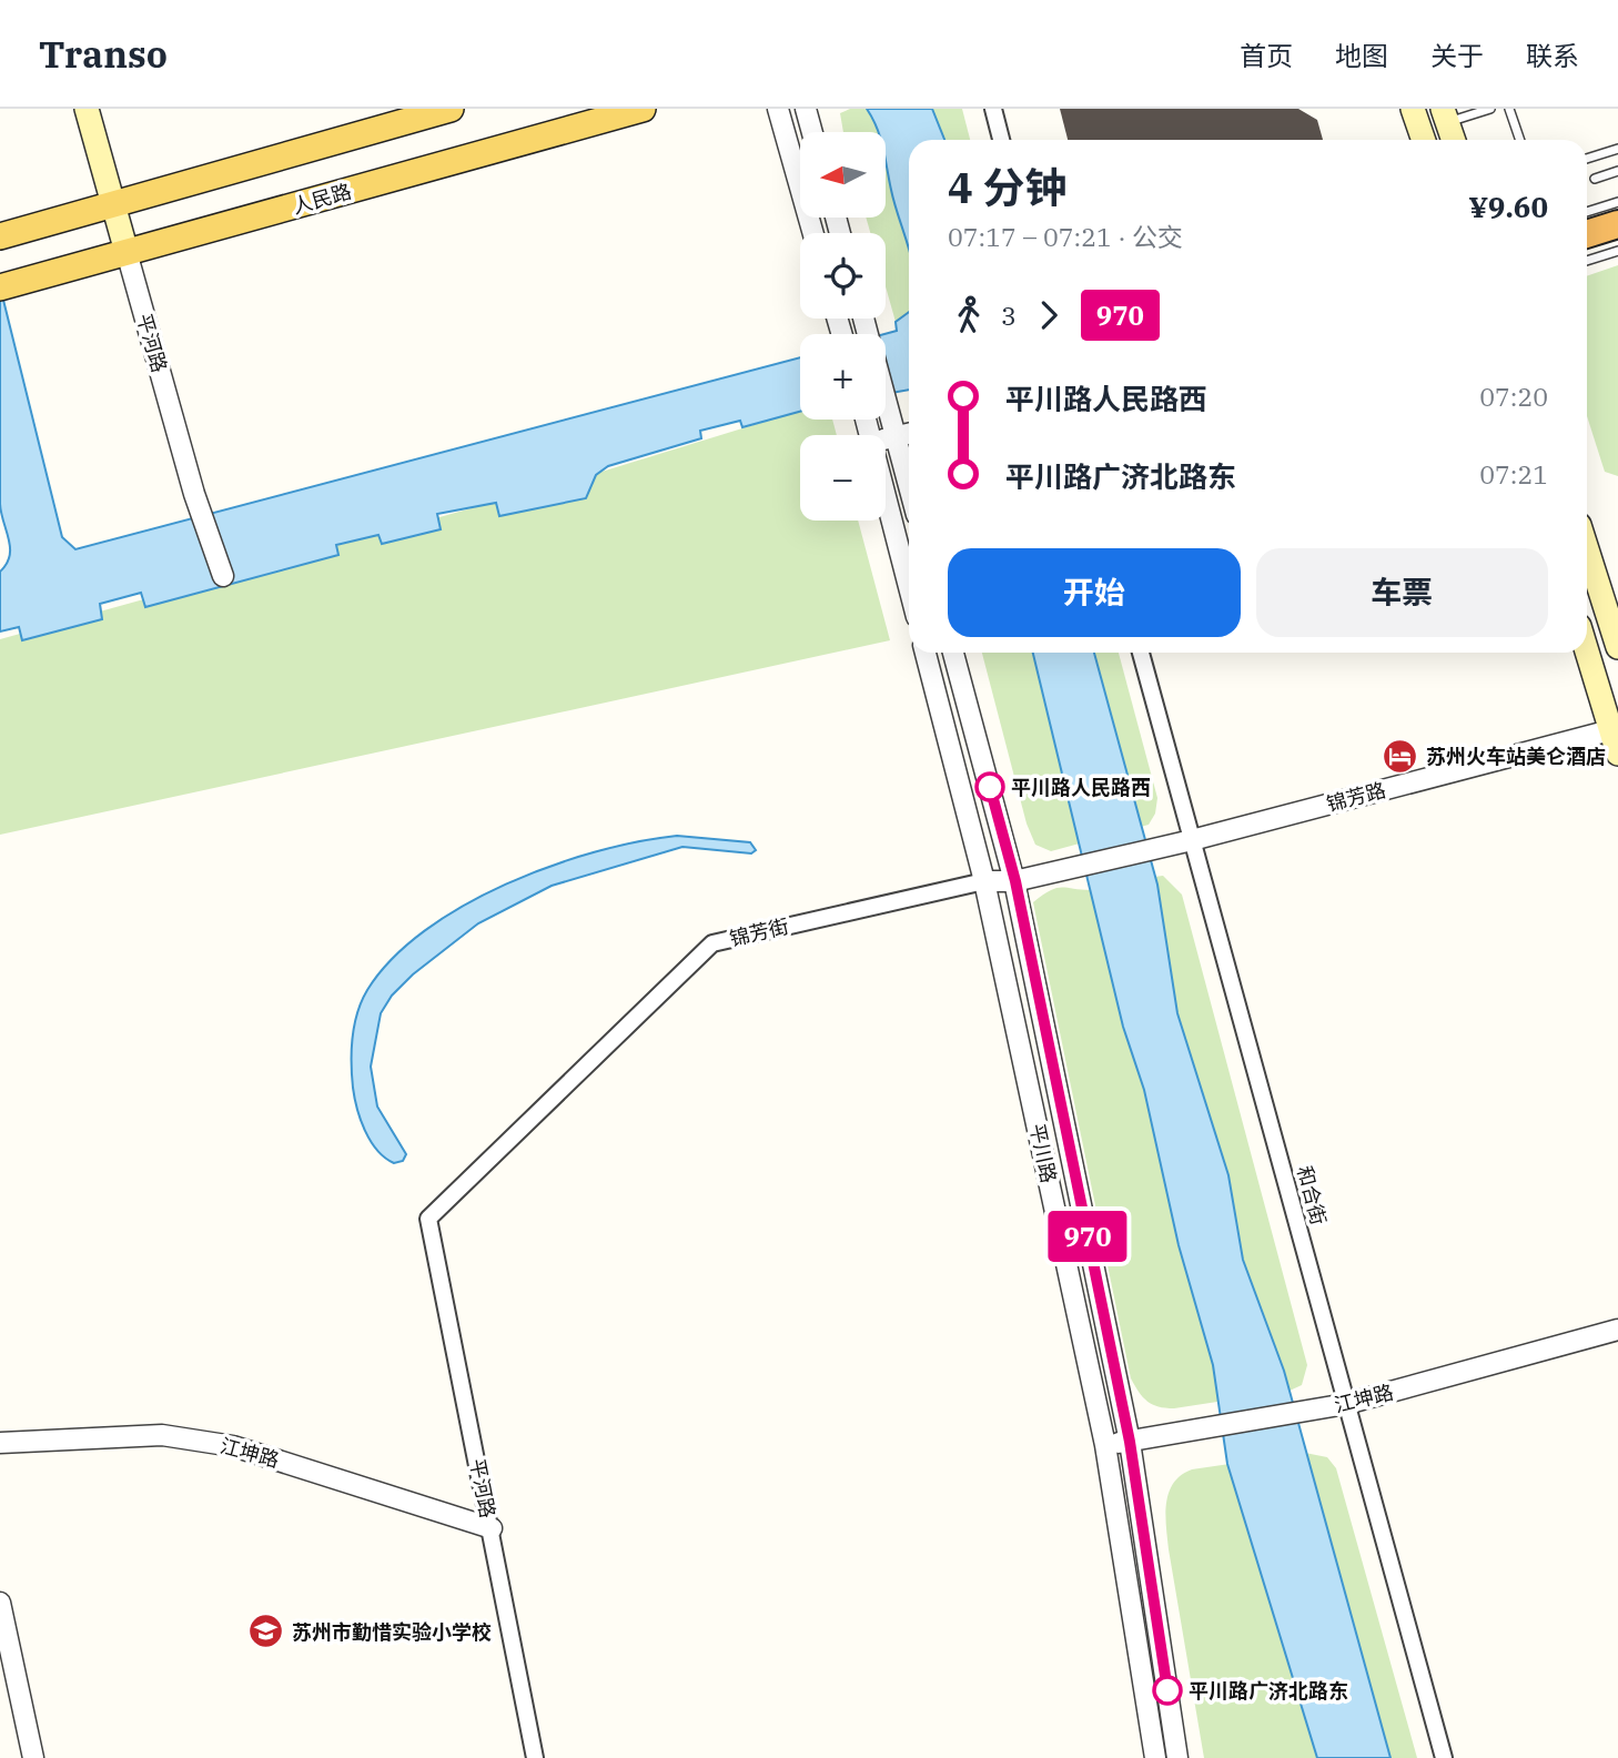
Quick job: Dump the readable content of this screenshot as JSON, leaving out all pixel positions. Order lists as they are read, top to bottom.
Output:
{
  "streets": {
    "main road": ["人民路", "平河路"],
    "street": [
      "锦芳路",
      "锦芳街",
      "平川路",
      "和合街",
      "江坤路"
    ]
  },
  "crossings": [
    ["人民路", "平河路"],
    ["平河路", "锦芳街"],
    ["平河路", "江坤路"],
    ["锦芳路", "锦芳街"],
    ["锦芳路", "和合街"],
    ["锦芳街", "平川路"],
    ["锦芳街", "和合街"],
    ["平川路", "江坤路"],
    ["和合街", "江坤路"]
  ],
  "places": {
    "hotel": ["苏州火车站美仑酒店"],
    "other": ["平川路人民路西", "平川路广济北路东"],
    "school or university": ["苏州市勤惜实验小学校"]
  },
  "lines": ["bus line 970"],
  "north": "left",
  "page": {
    "header": "Transo",
    "nav": [
      "首页",
      "地图",
      "关于",
      "联系"
    ],
    "on_map": "970",
    "map_buttons": ["+", "−"],
    "heading": ["4 分钟", "07:17 – 07:21 · 公交", "¥9.60"],
    "legs": ["3", "970"],
    "list": [
      {
        "name": "平川路人民路西",
        "value": "07:20"
      },
      {
        "name": "平川路广济北路东",
        "value": "07:21"
      }
    ],
    "buttons": ["开始", "车票"]
  }
}
